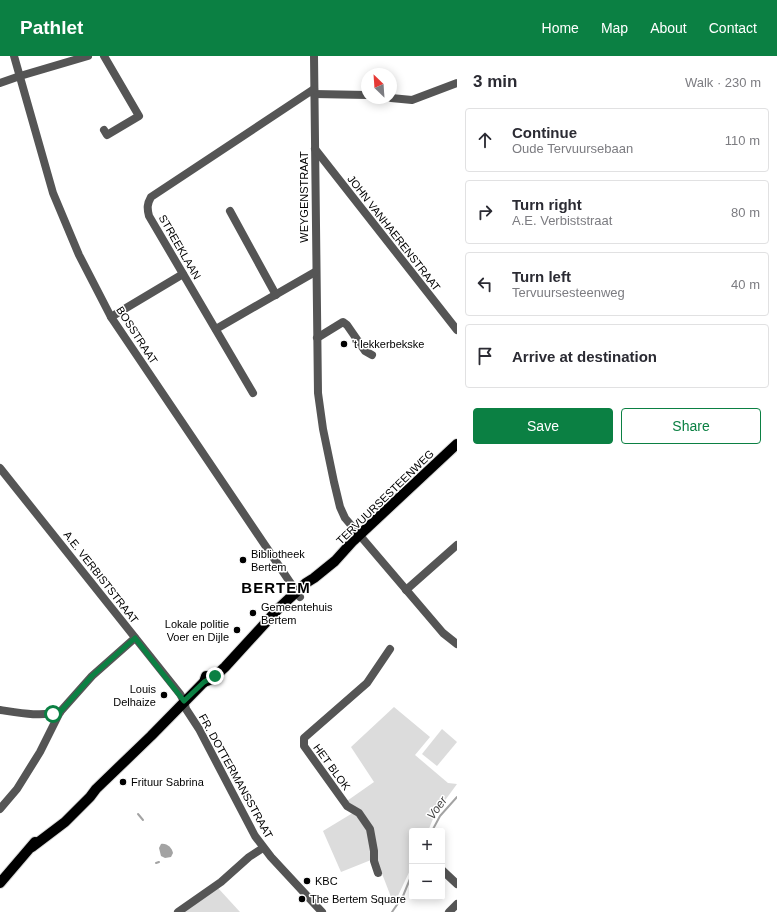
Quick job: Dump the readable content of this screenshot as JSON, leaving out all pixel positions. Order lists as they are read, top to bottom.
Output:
{
  "streets": {
    "main road": ["TERVUURSESTEENWEG"],
    "street": [
      "WEYGENSTRAAT",
      "JOHN VANHAERENSTRAAT",
      "STREEKLAAN",
      "BOSSTRAAT",
      "A.E. VERBISTSTRAAT",
      "HET BLOK",
      "FR. DOTTERMANSSTRAAT"
    ]
  },
  "crossings": [
    ["WEYGENSTRAAT", "JOHN VANHAERENSTRAAT"],
    ["WEYGENSTRAAT", "STREEKLAAN"],
    ["WEYGENSTRAAT", "TERVUURSESTEENWEG"],
    ["BOSSTRAAT", "TERVUURSESTEENWEG"],
    ["TERVUURSESTEENWEG", "A.E. VERBISTSTRAAT"],
    ["TERVUURSESTEENWEG", "FR. DOTTERMANSSTRAAT"],
    ["A.E. VERBISTSTRAAT", "FR. DOTTERMANSSTRAAT"]
  ],
  "districts": ["BERTEM"],
  "water": ["Voer"],
  "places": [
    "'t lekkerbekske",
    "Bibliotheek Bertem",
    "Gemeentehuis Bertem",
    "Lokale politie Voer en Dijle",
    "Louis Delhaize",
    "Frituur Sabrina",
    "KBC",
    "The Bertem Square"
  ],
  "north": "top left",
  "page": {
    "header": "Pathlet",
    "nav": [
      "Home",
      "Map",
      "About",
      "Contact"
    ],
    "heading": ["3 min", "Walk · 230 m"],
    "list": [
      ["Continue", "Oude Tervuursebaan", "110 m"],
      ["Turn right", "A.E. Verbiststraat", "80 m"],
      ["Turn left", "Tervuursesteenweg", "40 m"],
      "Arrive at destination"
    ],
    "buttons": ["Save", "Share"],
    "map_buttons": ["+", "−"]
  }
}
